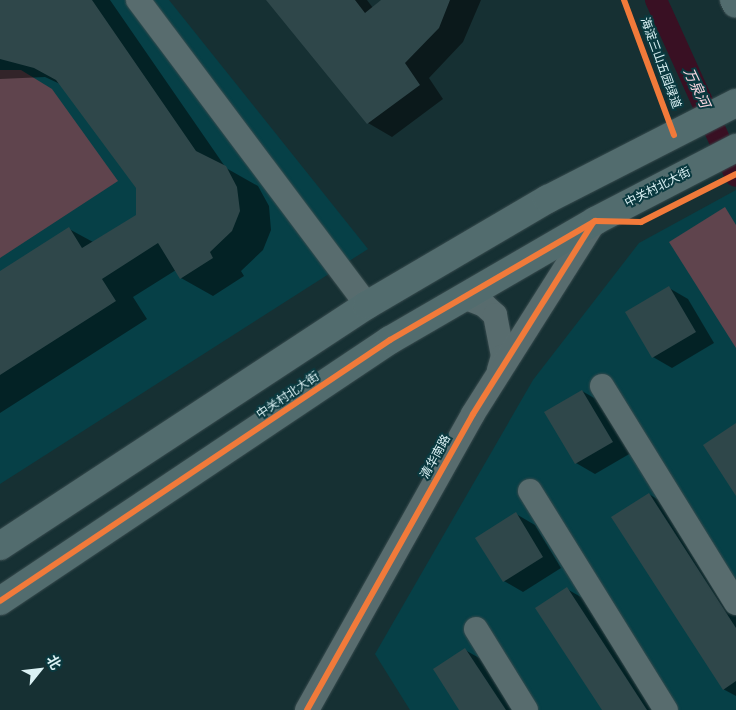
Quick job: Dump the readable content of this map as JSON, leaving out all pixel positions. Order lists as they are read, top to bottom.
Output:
{
  "streets": {
    "main road": ["中关村北大街"],
    "street": ["清华南路"],
    "cycle path": ["海淀三山五园绿道"]
  },
  "crossings": [
    ["中关村北大街", "清华南路"]
  ],
  "water": ["万泉河"],
  "north": "top right"
}
